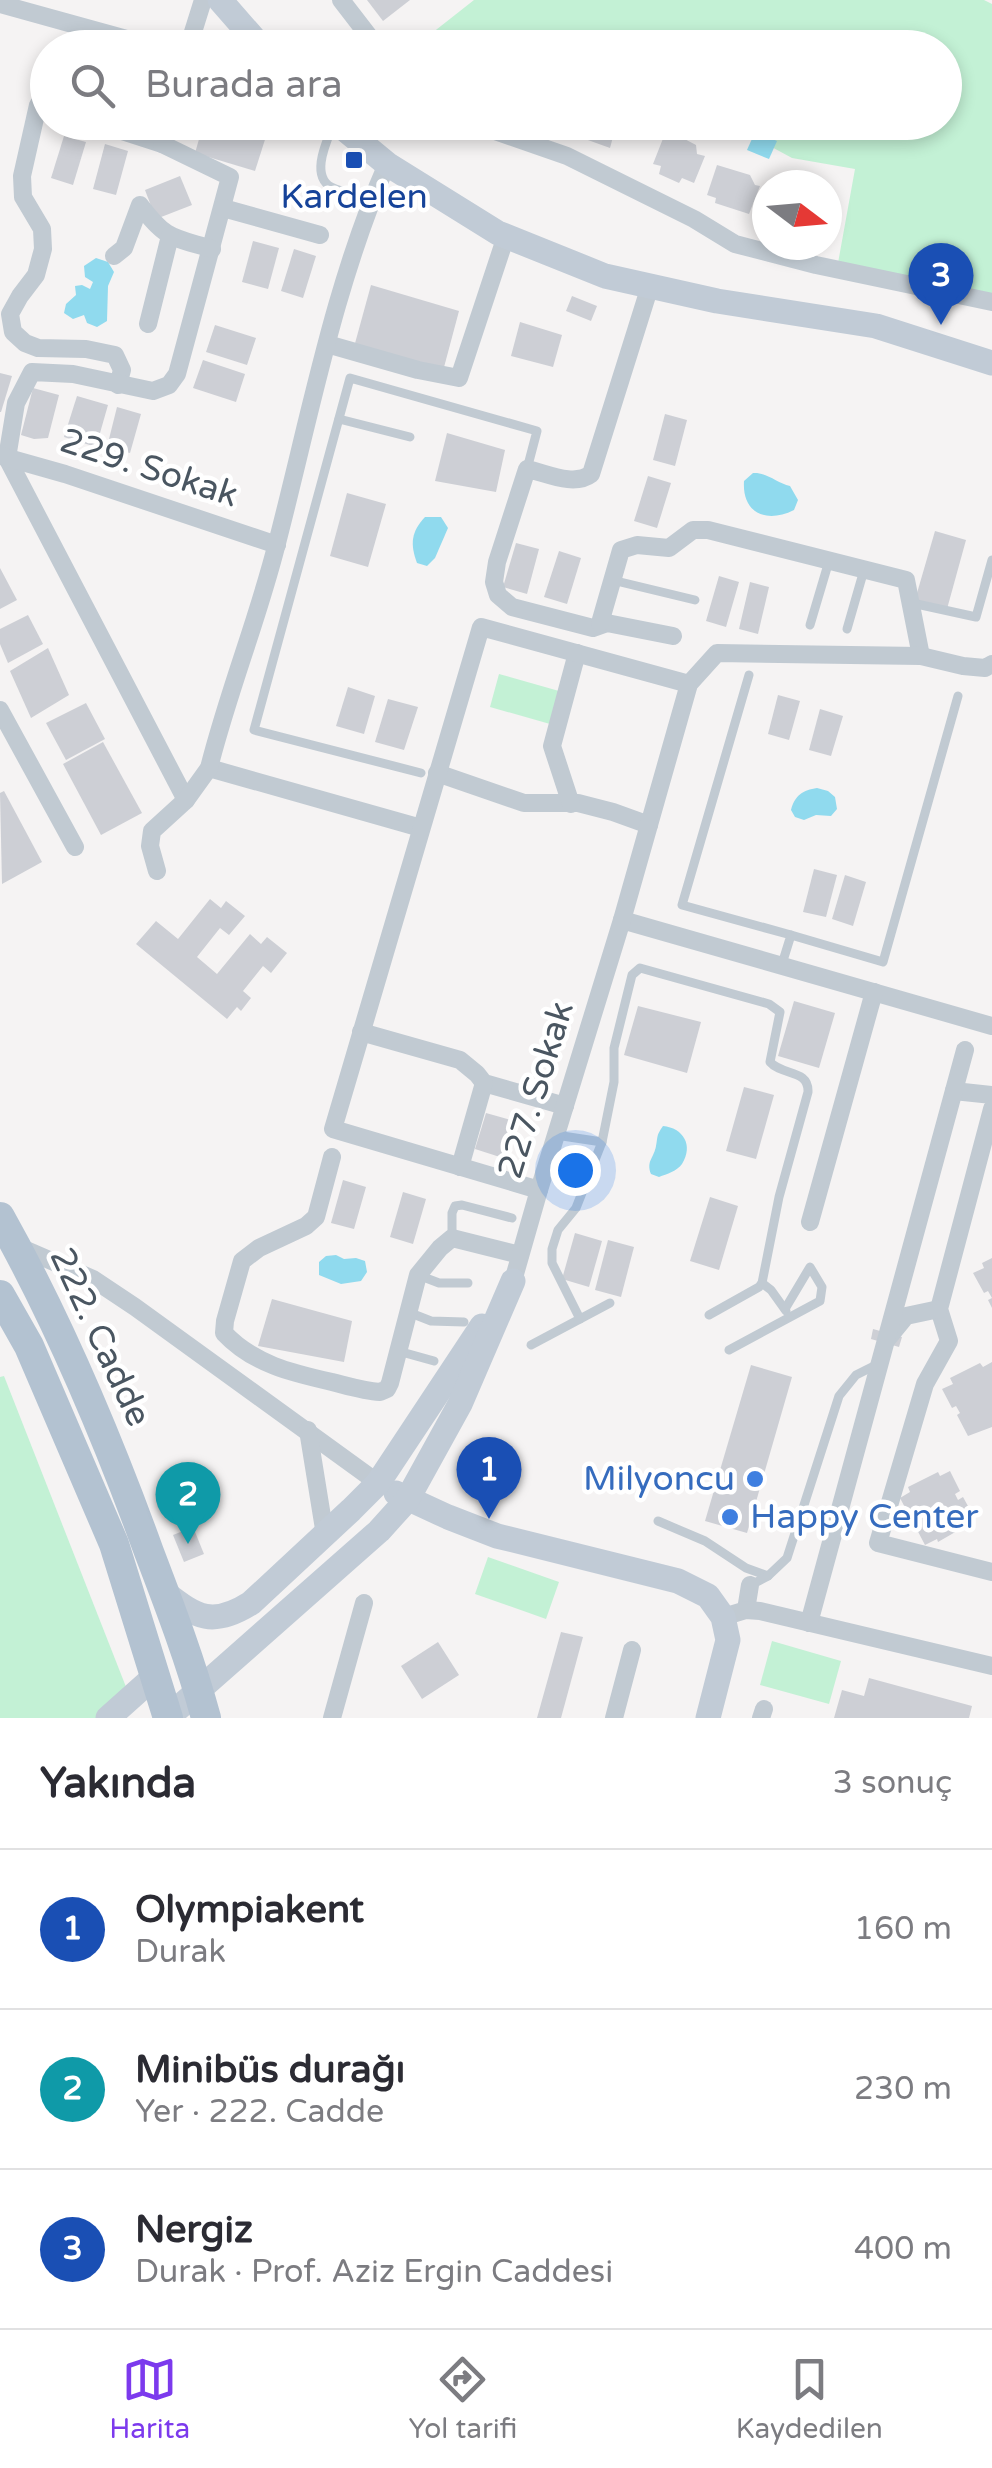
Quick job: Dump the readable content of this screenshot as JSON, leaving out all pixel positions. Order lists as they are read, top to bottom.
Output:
{
  "streets": {
    "main road": ["222. Cadde"],
    "street": ["229. Sokak", "227. Sokak"]
  },
  "places": {
    "transit": ["Kardelen"],
    "other": ["Milyoncu", "Happy Center"]
  },
  "north": "right",
  "page": {
    "search": "Burada ara",
    "pins": ["3", "1", "2"],
    "heading": ["Yakında", "3 sonuç"],
    "list": [
      {
        "mark": "1",
        "name": "Olympiakent",
        "note": "Durak",
        "value": "160 m"
      },
      {
        "mark": "2",
        "name": "Minibüs durağı",
        "note": "Yer · 222. Cadde",
        "value": "230 m"
      },
      {
        "mark": "3",
        "name": "Nergiz",
        "note": "Durak · Prof. Aziz Ergin Caddesi",
        "value": "400 m"
      }
    ],
    "nav": ["Harita", "Yol tarifi", "Kaydedilen"]
  }
}
